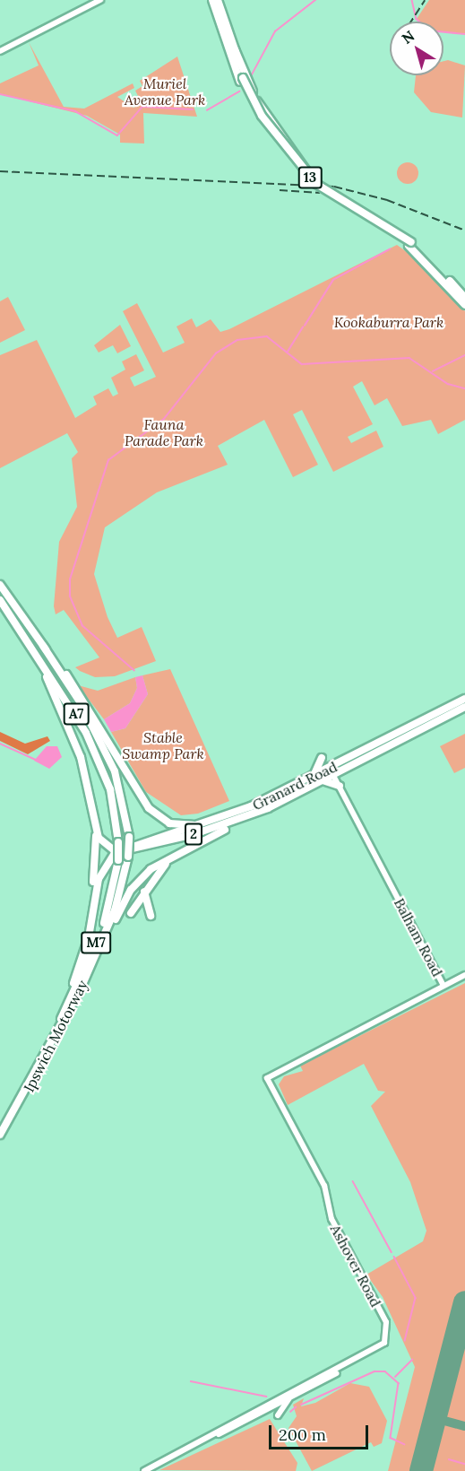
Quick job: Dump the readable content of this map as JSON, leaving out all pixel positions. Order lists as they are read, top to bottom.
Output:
{
  "streets": {
    "highway": [
      "13",
      "A7",
      "Granard Road",
      "2",
      "M7",
      "Ipswich Motorway"
    ],
    "main road": ["Balham Road", "Ashover Road"]
  },
  "crossings": [
    ["Granard Road", "Balham Road"],
    ["Granard Road", "Ipswich Motorway"],
    ["Balham Road", "Ashover Road"]
  ],
  "parks": [
    "Muriel Avenue Park",
    "Kookaburra Park",
    "Fauna Parade Park",
    "Stable Swamp Park"
  ],
  "scale_bar": "200 m",
  "north": "top left"
}
